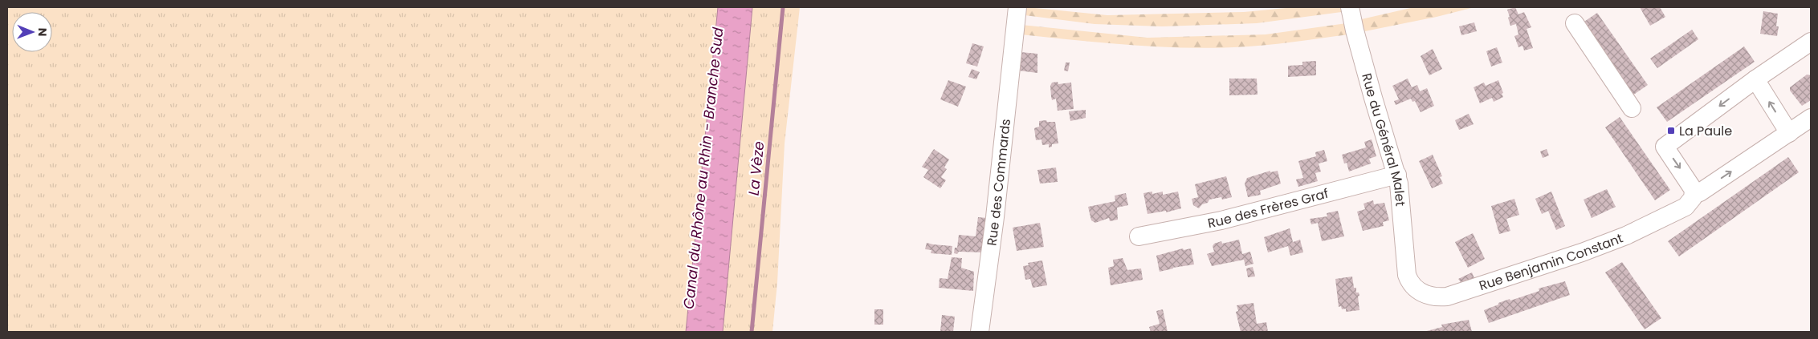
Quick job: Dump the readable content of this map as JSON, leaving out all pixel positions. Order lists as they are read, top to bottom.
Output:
{
  "streets": {
    "street": [
      "Rue du Général Malet",
      "Rue des Commards",
      "Rue des Frères Graf",
      "Rue Benjamin Constant"
    ]
  },
  "crossings": [
    ["Rue du Général Malet", "Rue des Frères Graf"],
    ["Rue du Général Malet", "Rue Benjamin Constant"]
  ],
  "water": ["Canal du Rhône au Rhin - Branche Sud", "La Vèze"],
  "places": {
    "transit": ["La Paule"]
  },
  "north": "right"
}
